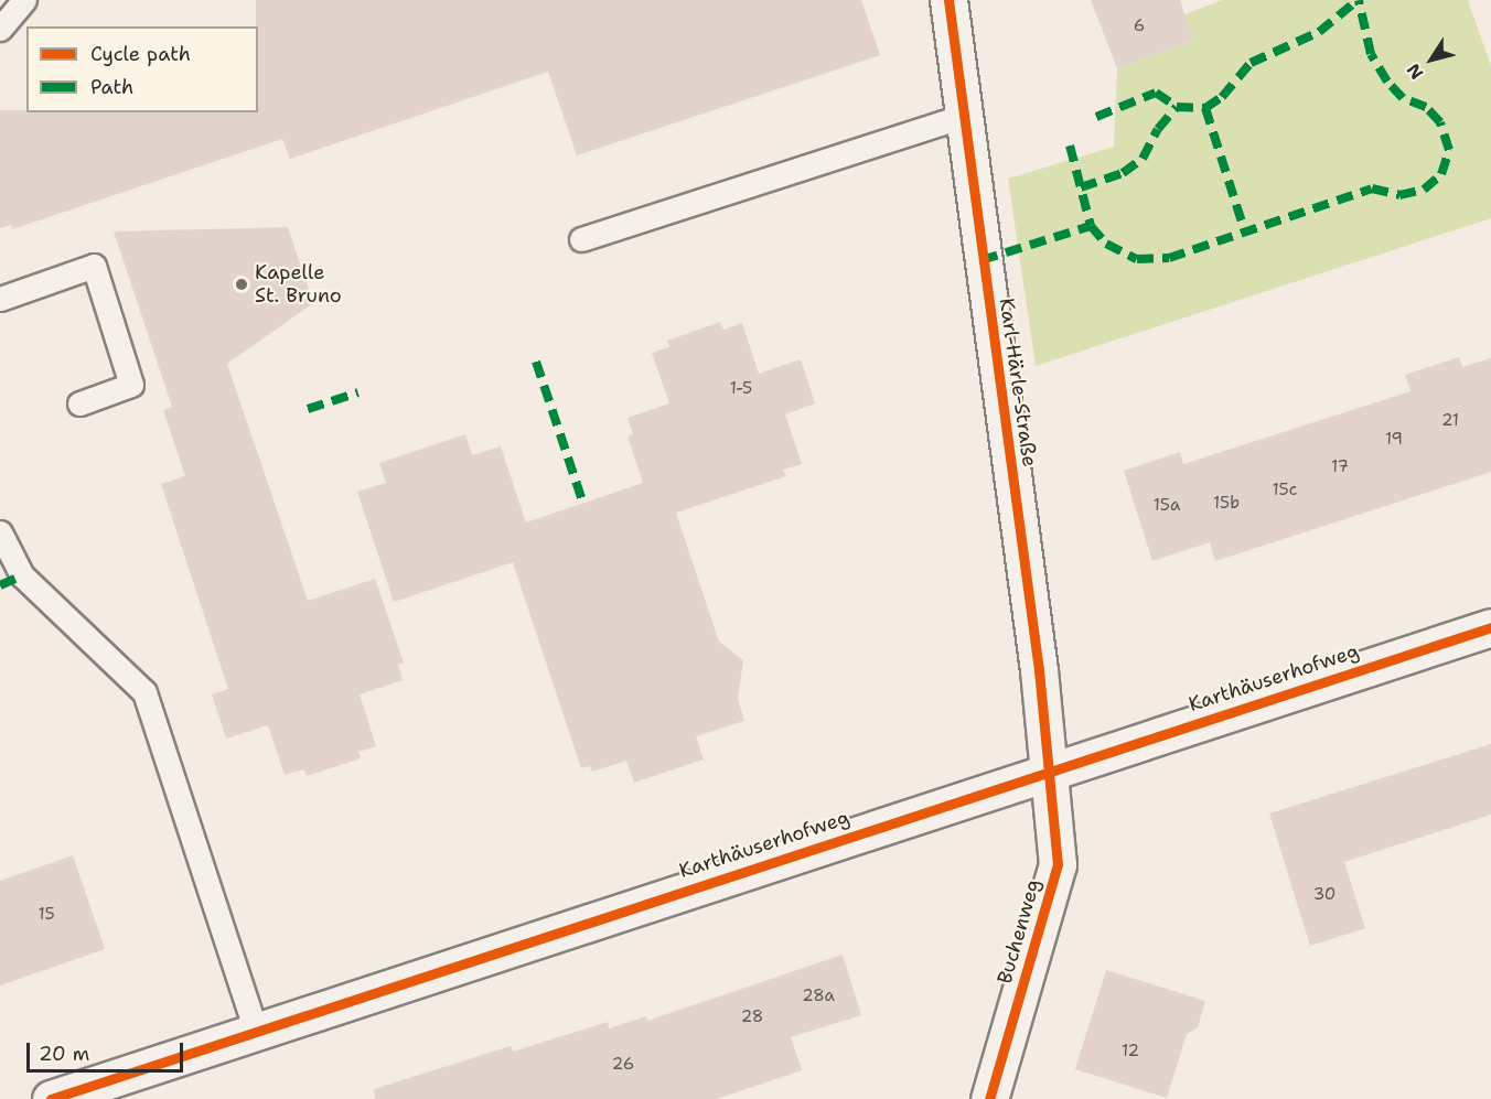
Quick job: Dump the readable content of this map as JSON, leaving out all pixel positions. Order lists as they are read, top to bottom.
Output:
{
  "streets": {
    "street": ["Karl-Härle-Straße", "Karthäuserhofweg", "Buchenweg"]
  },
  "crossings": [
    ["Karl-Härle-Straße", "Karthäuserhofweg"],
    ["Karl-Härle-Straße", "Buchenweg"],
    ["Karthäuserhofweg", "Buchenweg"]
  ],
  "places": ["Kapelle St. Bruno"],
  "house_numbers": [
    "6",
    "1-5",
    "21",
    "19",
    "17",
    "15c",
    "15b",
    "15a",
    "30",
    "15",
    "28a",
    "28",
    "12",
    "26"
  ],
  "legend": ["Cycle path", "Path"],
  "scale_bar": "20 m",
  "north": "bottom left"
}
